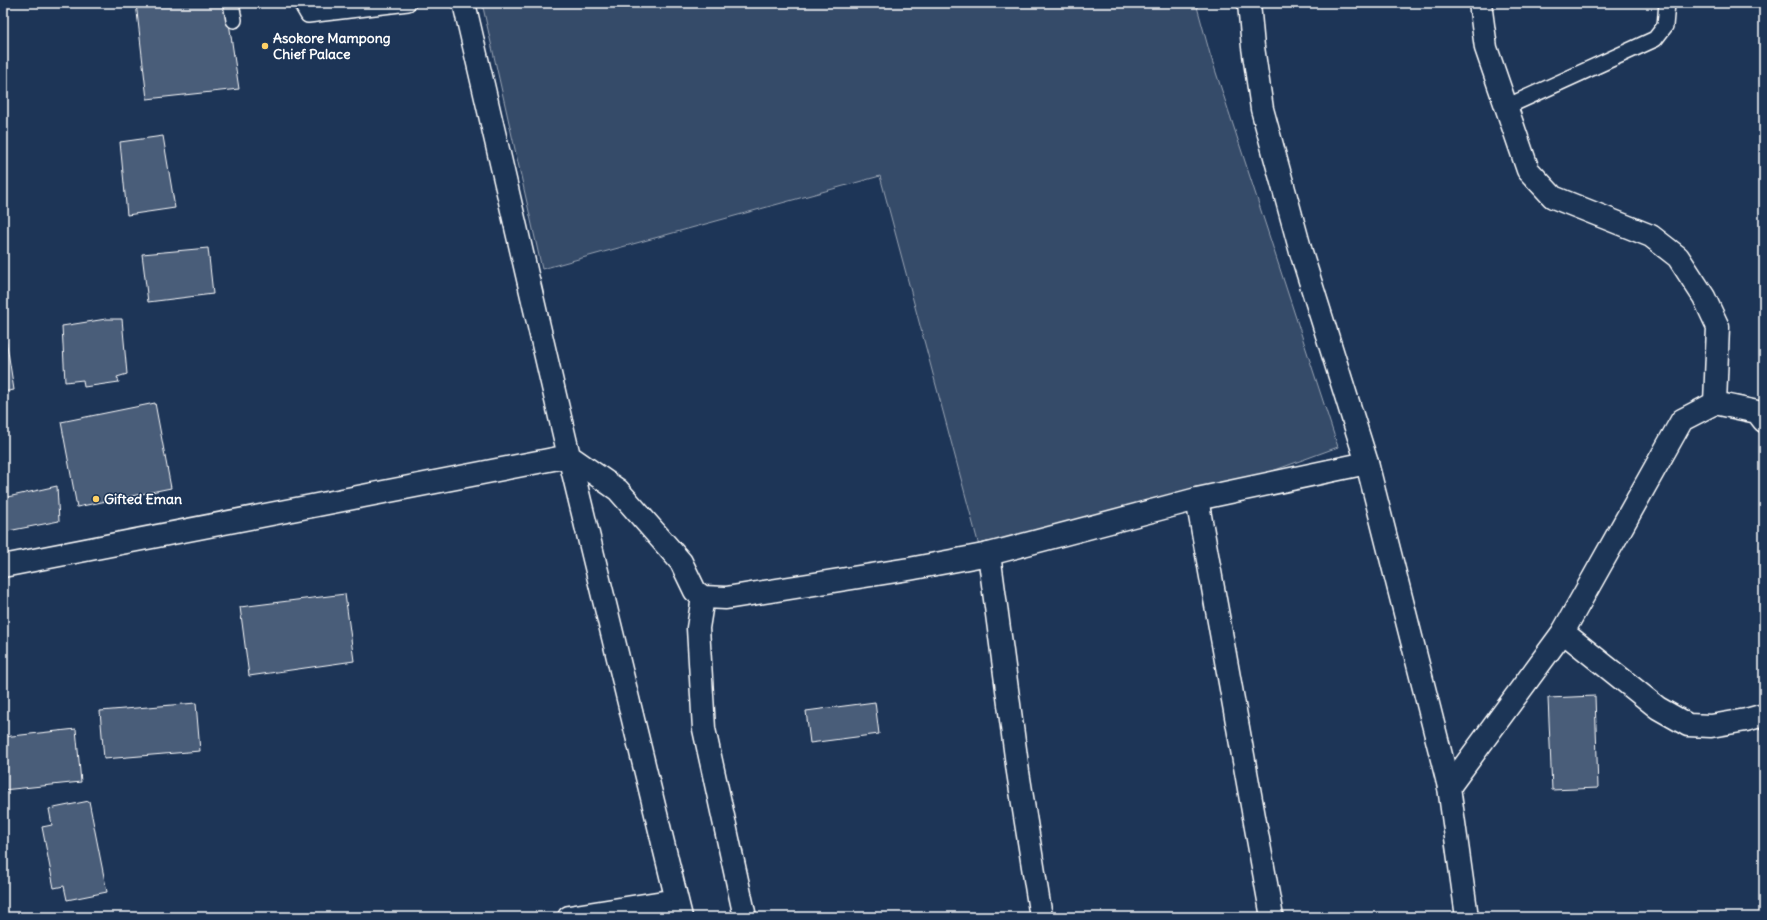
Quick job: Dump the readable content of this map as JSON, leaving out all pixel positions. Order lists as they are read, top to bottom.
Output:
{
  "places": ["Asokore Mampong Chief Palace", "Gifted Eman"]
}
